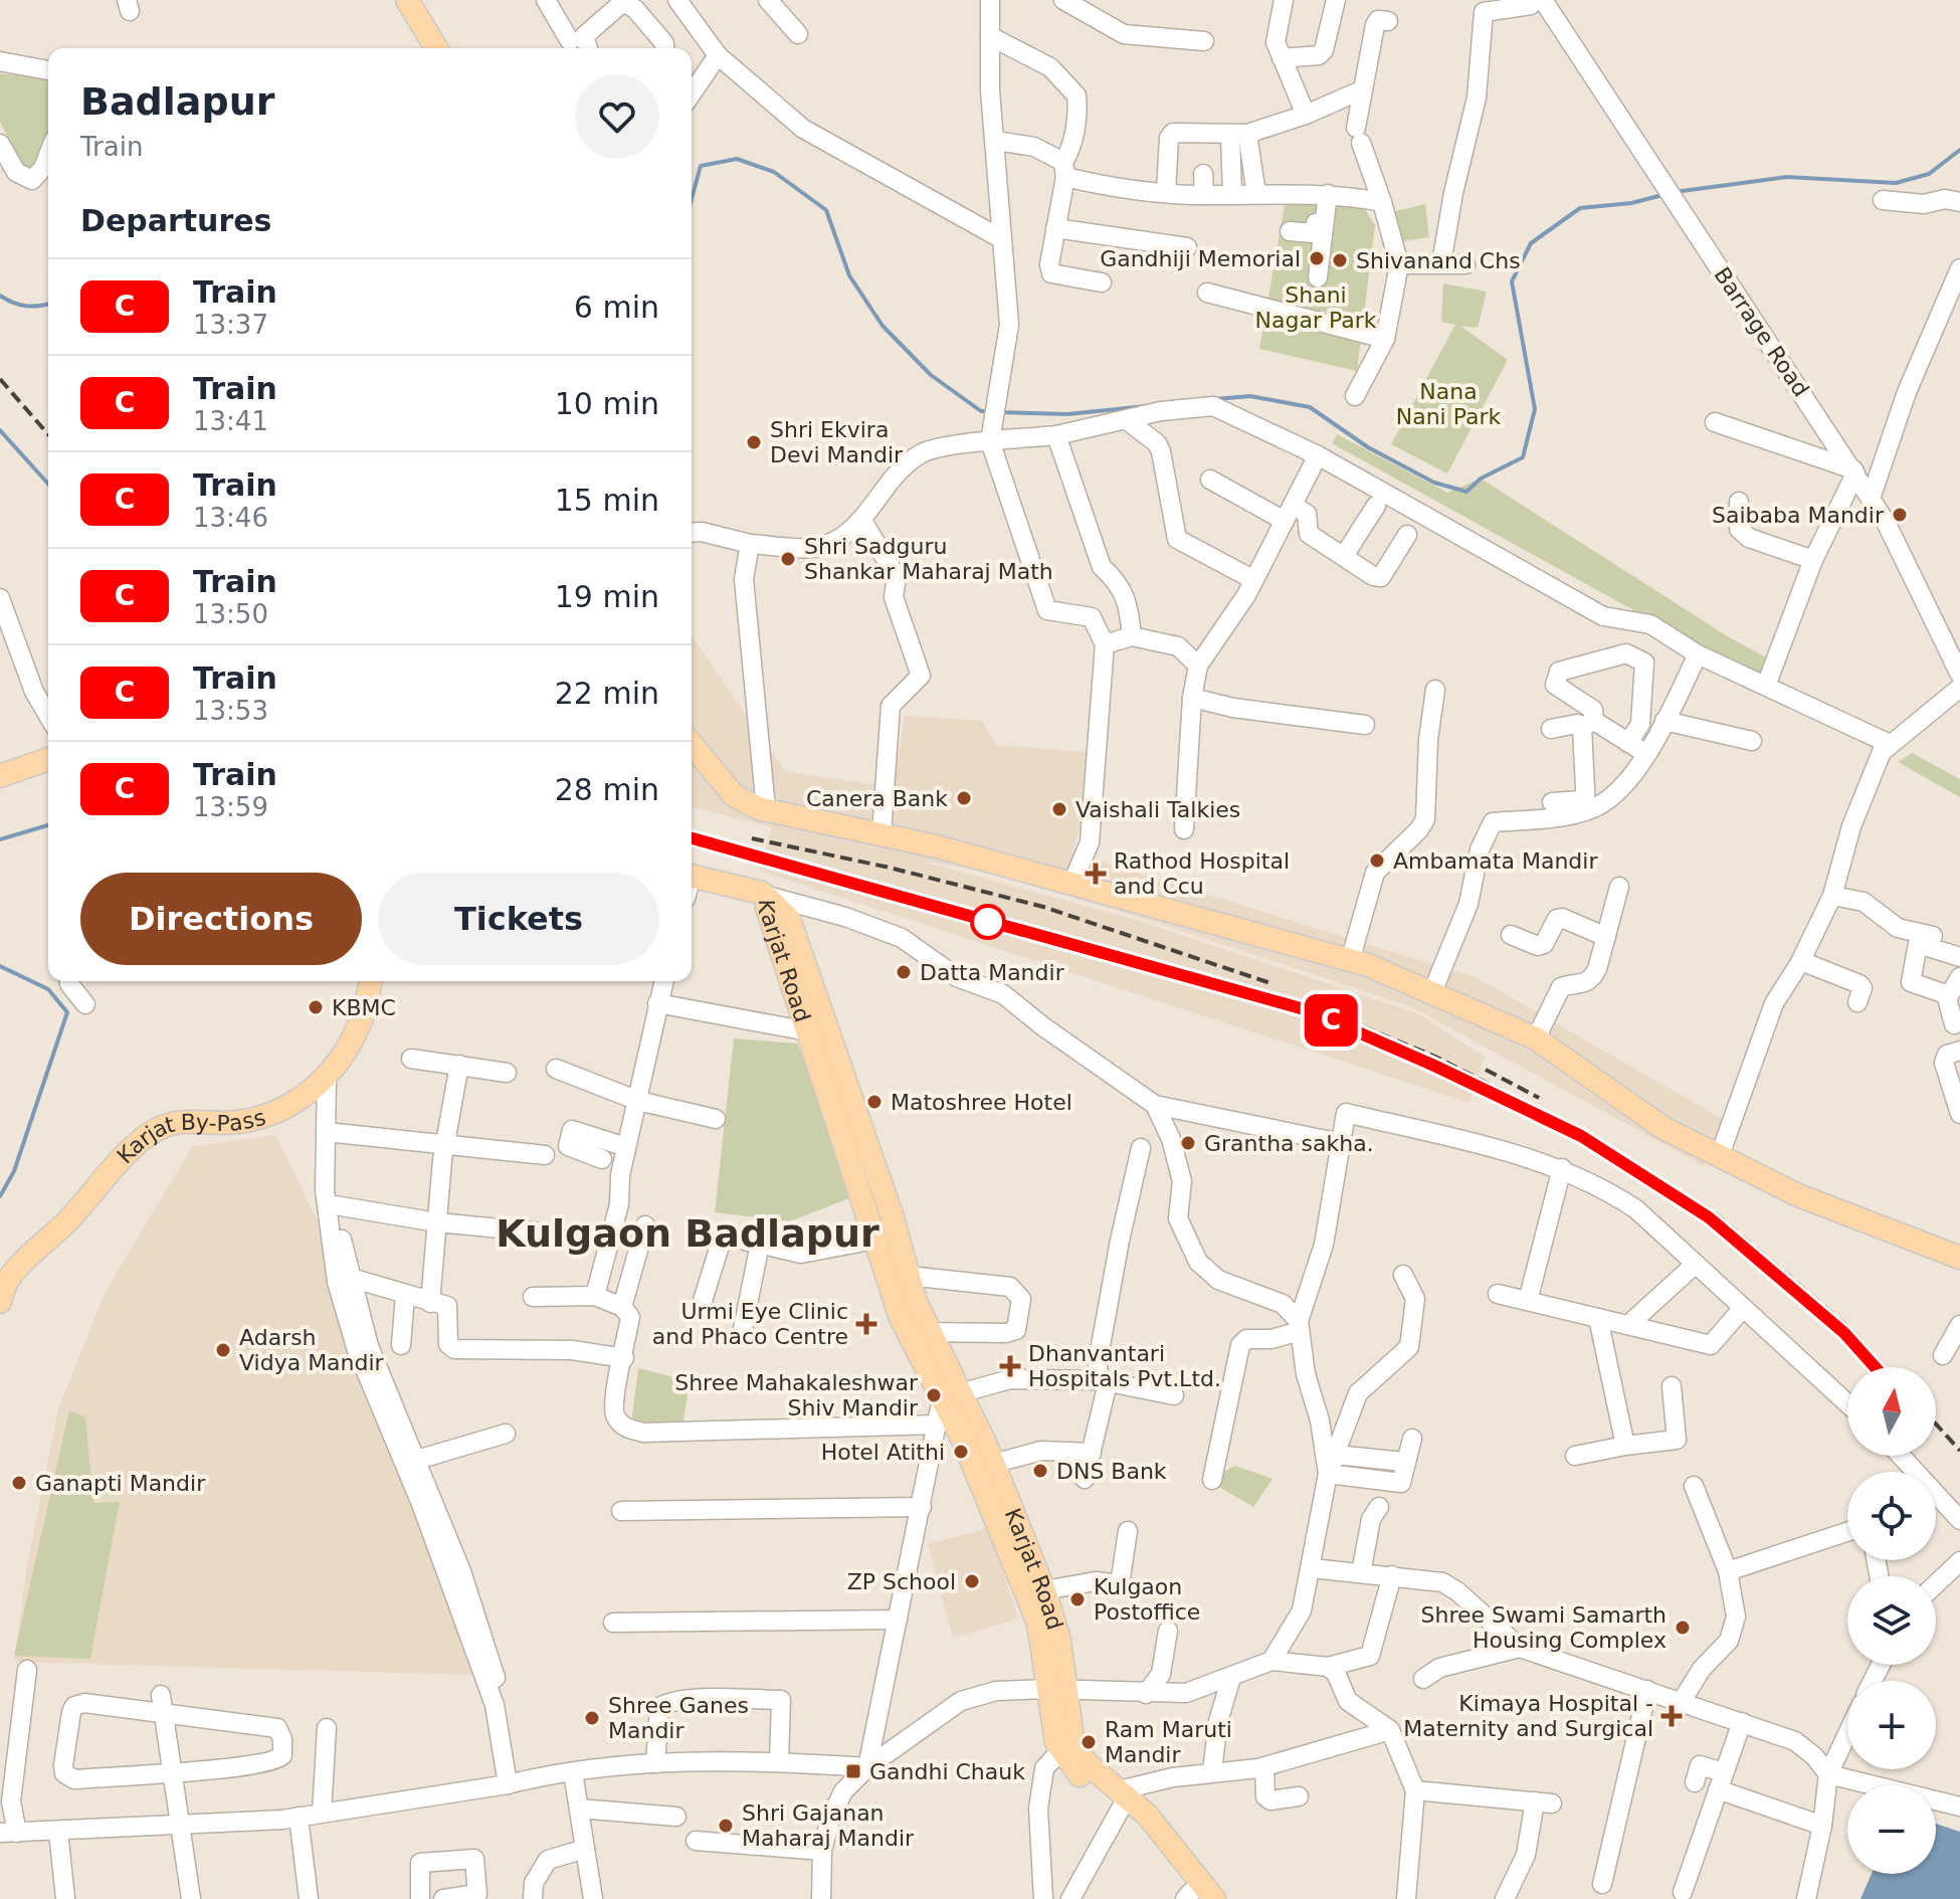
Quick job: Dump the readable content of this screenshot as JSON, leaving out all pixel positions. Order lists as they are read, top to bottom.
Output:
{
  "streets": {
    "main road": ["Karjat Road", "Karjat By-Pass"],
    "street": ["Barrage Road"]
  },
  "districts": ["Kulgaon Badlapur"],
  "parks": ["Shani Nagar Park", "Nana Nani Park"],
  "places": {
    "other": [
      "Gandhiji Memorial",
      "Shivanand Chs",
      "Shri Ekvira Devi Mandir",
      "Saibaba Mandir",
      "Shri Sadguru Shankar Maharaj Math",
      "Canera Bank",
      "Vaishali Talkies",
      "Ambamata Mandir",
      "Datta Mandir",
      "KBMC",
      "Matoshree Hotel",
      "Grantha sakha.",
      "Adarsh Vidya Mandir",
      "Shree Mahakaleshwar Shiv Mandir",
      "Hotel Atithi",
      "DNS Bank",
      "Ganapti Mandir",
      "ZP School",
      "Kulgaon Postoffice",
      "Shree Swami Samarth Housing Complex",
      "Shree Ganes Mandir",
      "Ram Maruti Mandir",
      "Shri Gajanan Maharaj Mandir"
    ],
    "health": [
      "Rathod Hospital and Ccu",
      "Urmi Eye Clinic and Phaco Centre",
      "Dhanvantari Hospitals Pvt.Ltd.",
      "Kimaya Hospital - Maternity and Surgical"
    ],
    "transit": ["Gandhi Chauk"]
  },
  "north": "top",
  "page": {
    "on_map": "C",
    "heading": [
      ["Badlapur", "Train"],
      "Departures"
    ],
    "list": [
      {
        "mark": "C",
        "name": "Train",
        "note": "13:37",
        "value": "6 min"
      },
      {
        "mark": "C",
        "name": "Train",
        "note": "13:41",
        "value": "10 min"
      },
      {
        "mark": "C",
        "name": "Train",
        "note": "13:46",
        "value": "15 min"
      },
      {
        "mark": "C",
        "name": "Train",
        "note": "13:50",
        "value": "19 min"
      },
      {
        "mark": "C",
        "name": "Train",
        "note": "13:53",
        "value": "22 min"
      },
      {
        "mark": "C",
        "name": "Train",
        "note": "13:59",
        "value": "28 min"
      }
    ],
    "buttons": ["Directions", "Tickets"],
    "map_buttons": ["+", "−"]
  }
}
